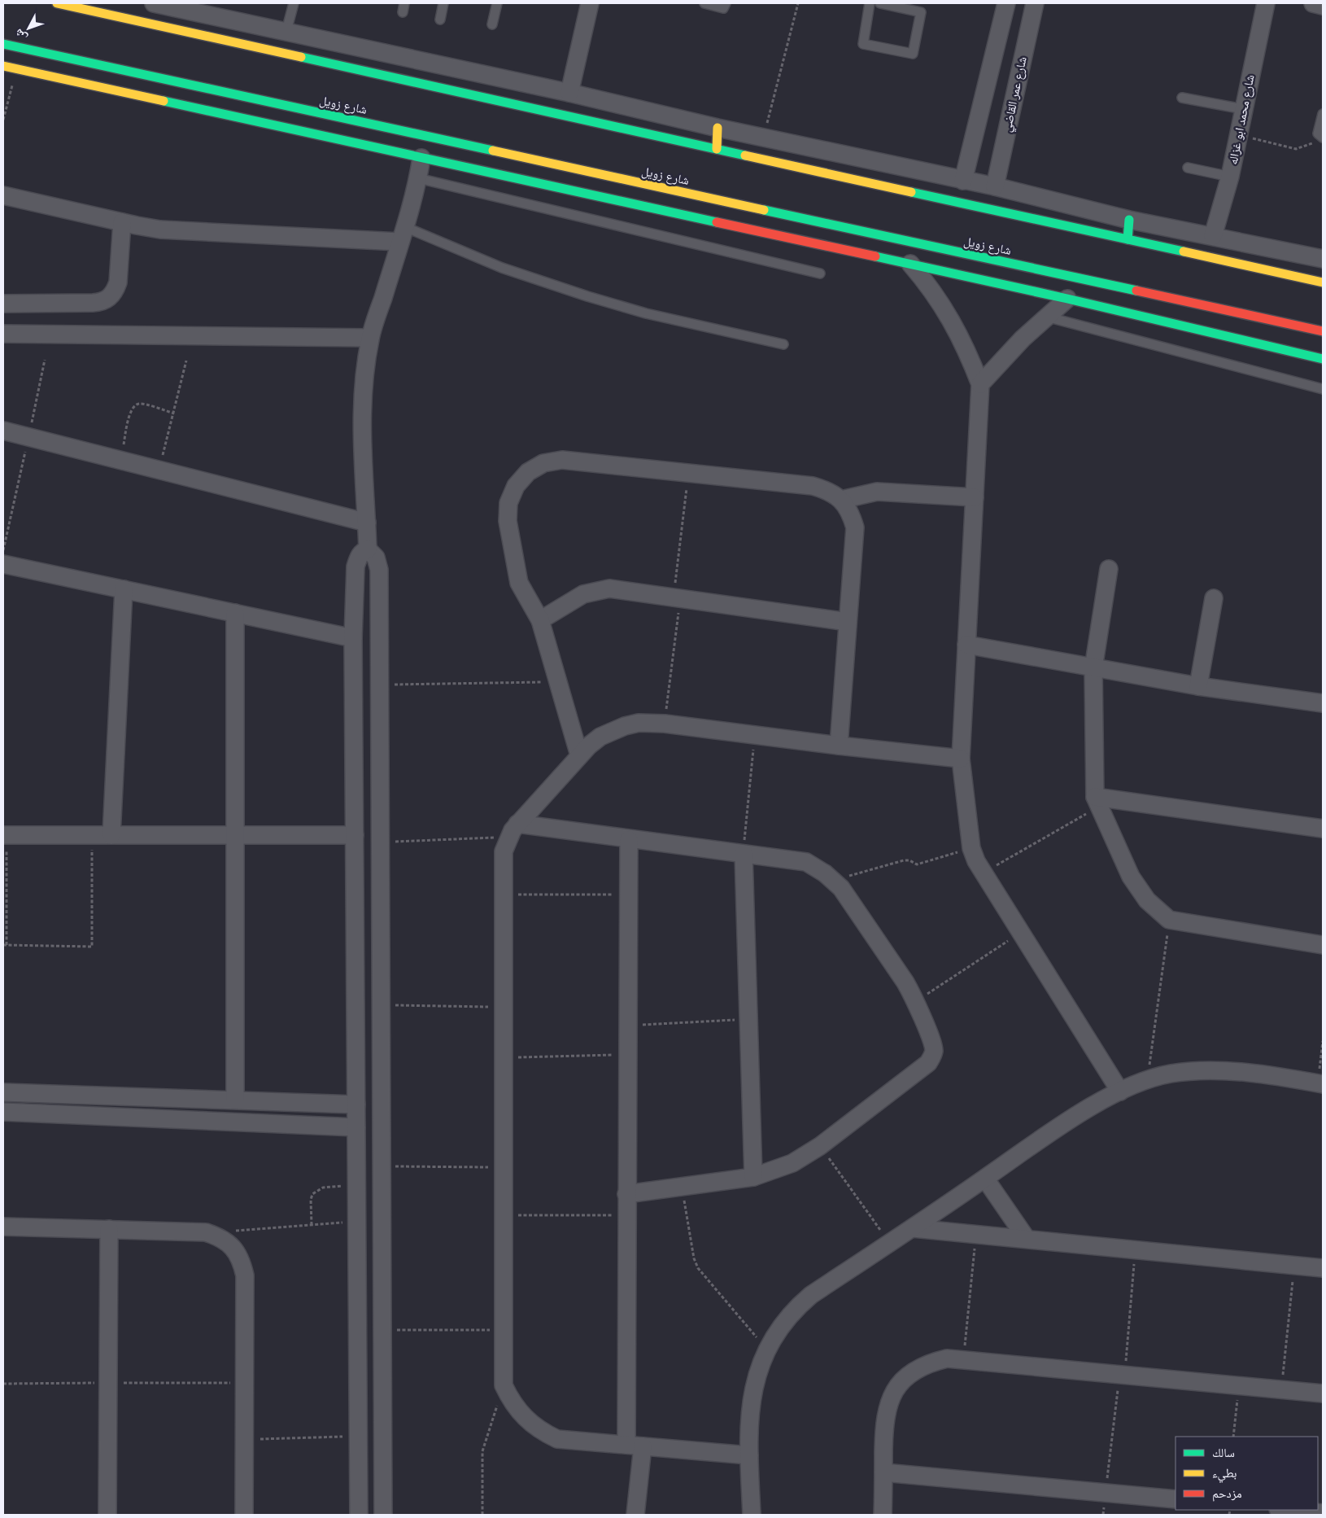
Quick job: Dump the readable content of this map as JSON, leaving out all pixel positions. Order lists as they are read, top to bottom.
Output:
{
  "streets": {
    "main road": ["شارع زويل"],
    "street": ["شارع عمر القاضي", "شارع محمد ابو غزاله"]
  },
  "legend": ["سالك", "بطيء", "مزدحم"],
  "north": "bottom left"
}
